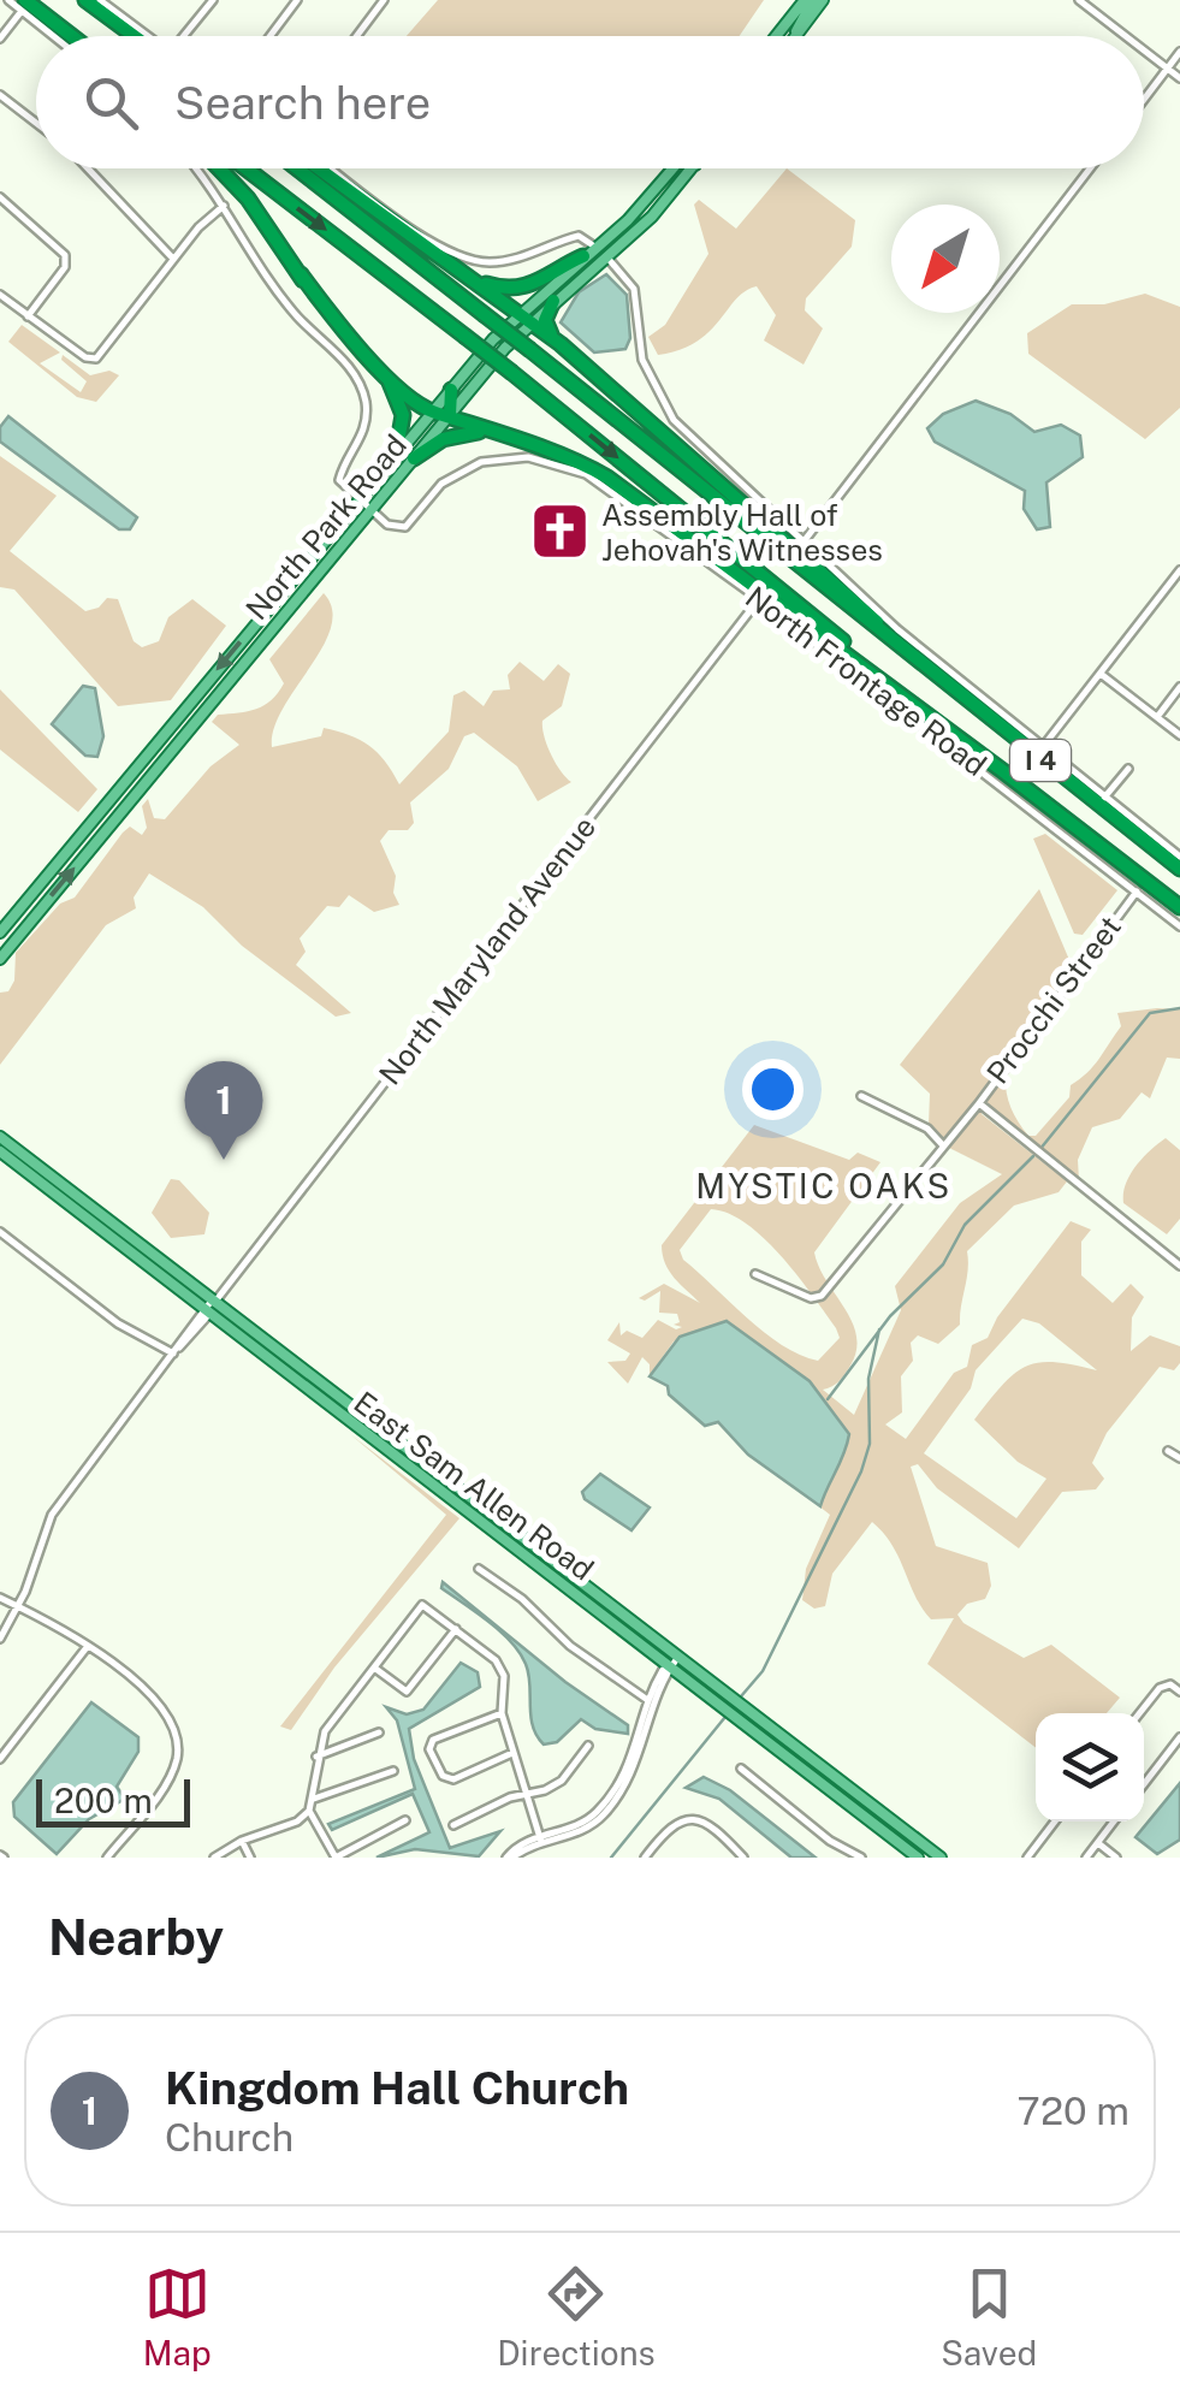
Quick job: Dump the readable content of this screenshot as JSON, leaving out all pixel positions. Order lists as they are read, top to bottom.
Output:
{
  "streets": {
    "highway": ["I 4"],
    "main road": ["North Park Road", "East Sam Allen Road"],
    "street": ["North Frontage Road", "North Maryland Avenue", "Procchi Street"]
  },
  "crossings": [
    ["North Park Road", "North Frontage Road"],
    ["North Frontage Road", "North Maryland Avenue"],
    ["North Frontage Road", "Procchi Street"],
    ["North Maryland Avenue", "East Sam Allen Road"]
  ],
  "districts": ["MYSTIC OAKS"],
  "places": {
    "church": ["Assembly Hall of Jehovah's Witnesses"]
  },
  "scale_bar": "200 m",
  "north": "bottom left",
  "page": {
    "search": "Search here",
    "pins": "1",
    "scale": "200 m",
    "heading": "Nearby",
    "list": [
      {
        "mark": "1",
        "name": "Kingdom Hall Church",
        "note": "Church",
        "value": "720 m"
      }
    ],
    "nav": ["Map", "Directions", "Saved"]
  }
}
